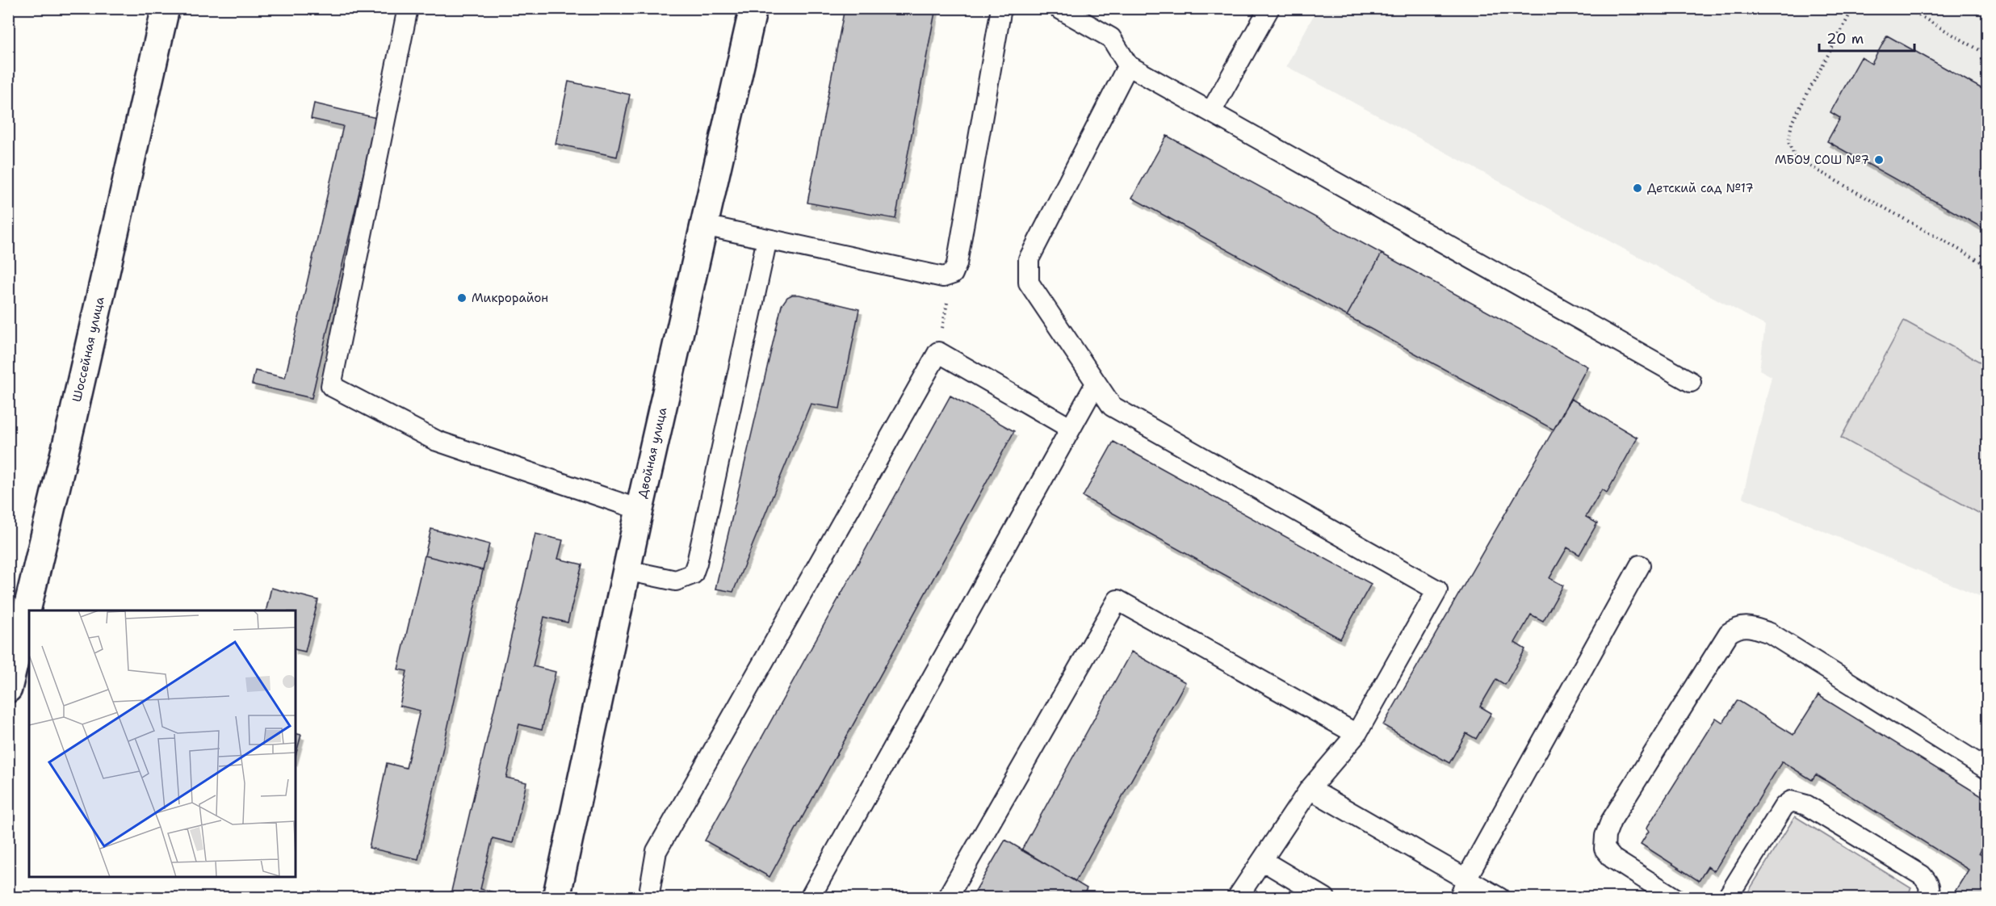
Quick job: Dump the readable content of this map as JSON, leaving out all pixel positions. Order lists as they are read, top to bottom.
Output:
{
  "streets": {
    "main road": ["Шоссейная улица", "Двойная улица"]
  },
  "places": ["МБОУ СОШ №7", "Детский сад №17", "Микрорайон"],
  "scale_bar": "20 m"
}
